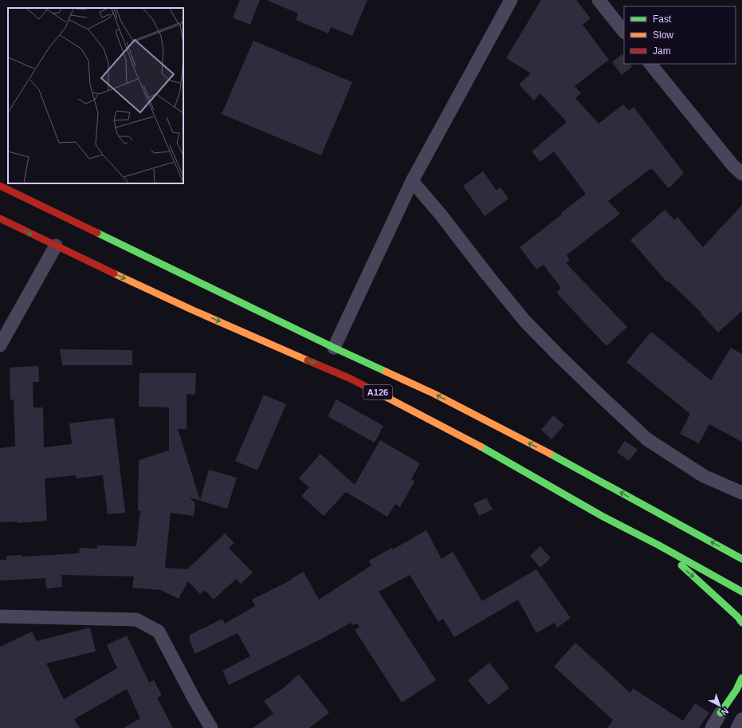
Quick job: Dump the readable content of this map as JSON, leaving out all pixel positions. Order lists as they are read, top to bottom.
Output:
{
  "streets": {
    "highway": ["A126"]
  },
  "legend": ["Fast", "Slow", "Jam"],
  "north": "bottom right"
}
